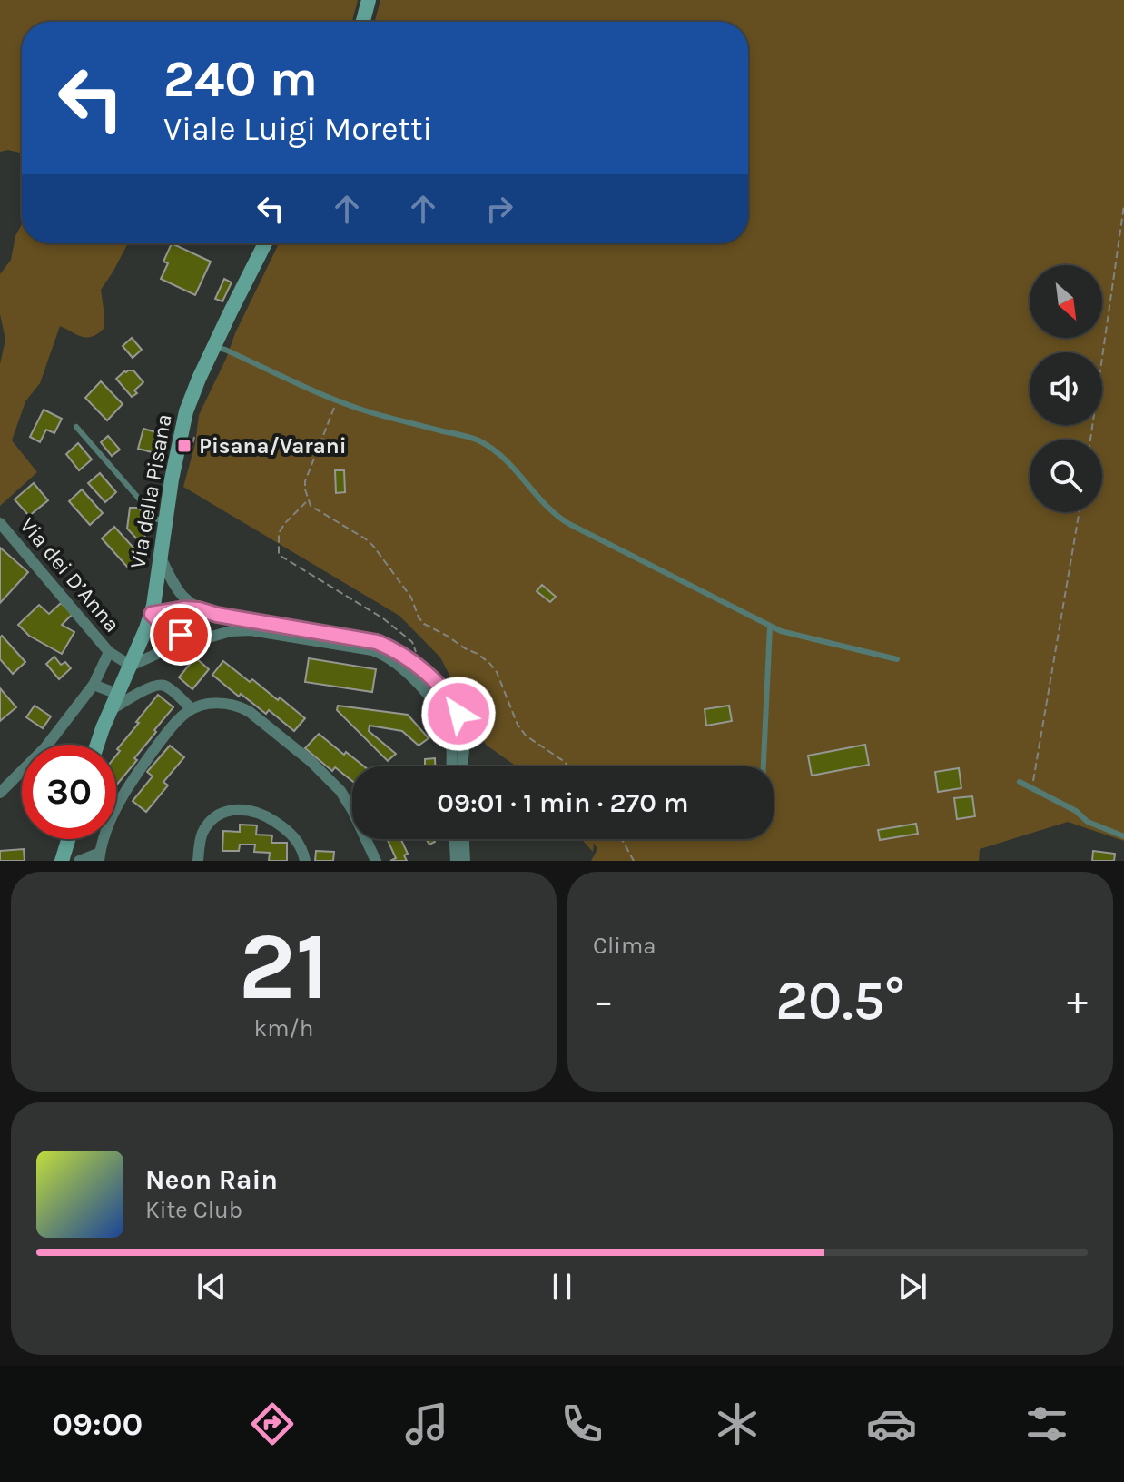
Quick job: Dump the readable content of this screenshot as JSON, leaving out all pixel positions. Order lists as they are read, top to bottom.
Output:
{
  "streets": {
    "main road": ["Via della Pisana"],
    "street": ["Via dei D’Anna"]
  },
  "crossings": [
    ["Via della Pisana", "Via dei D’Anna"]
  ],
  "places": {
    "transit": ["Pisana/Varani"]
  },
  "north": "bottom right",
  "page": {
    "turn": ["240 m", "Viale Luigi Moretti"],
    "limit": "30",
    "trip": "09:01 · 1 min · 270 m",
    "tile": [
      ["21", "km/h"],
      "Clima"
    ],
    "heat": ["−", "20.5°", "+"],
    "song": ["Neon Rain", "Kite Club"],
    "tabs": "09:00"
  }
}
